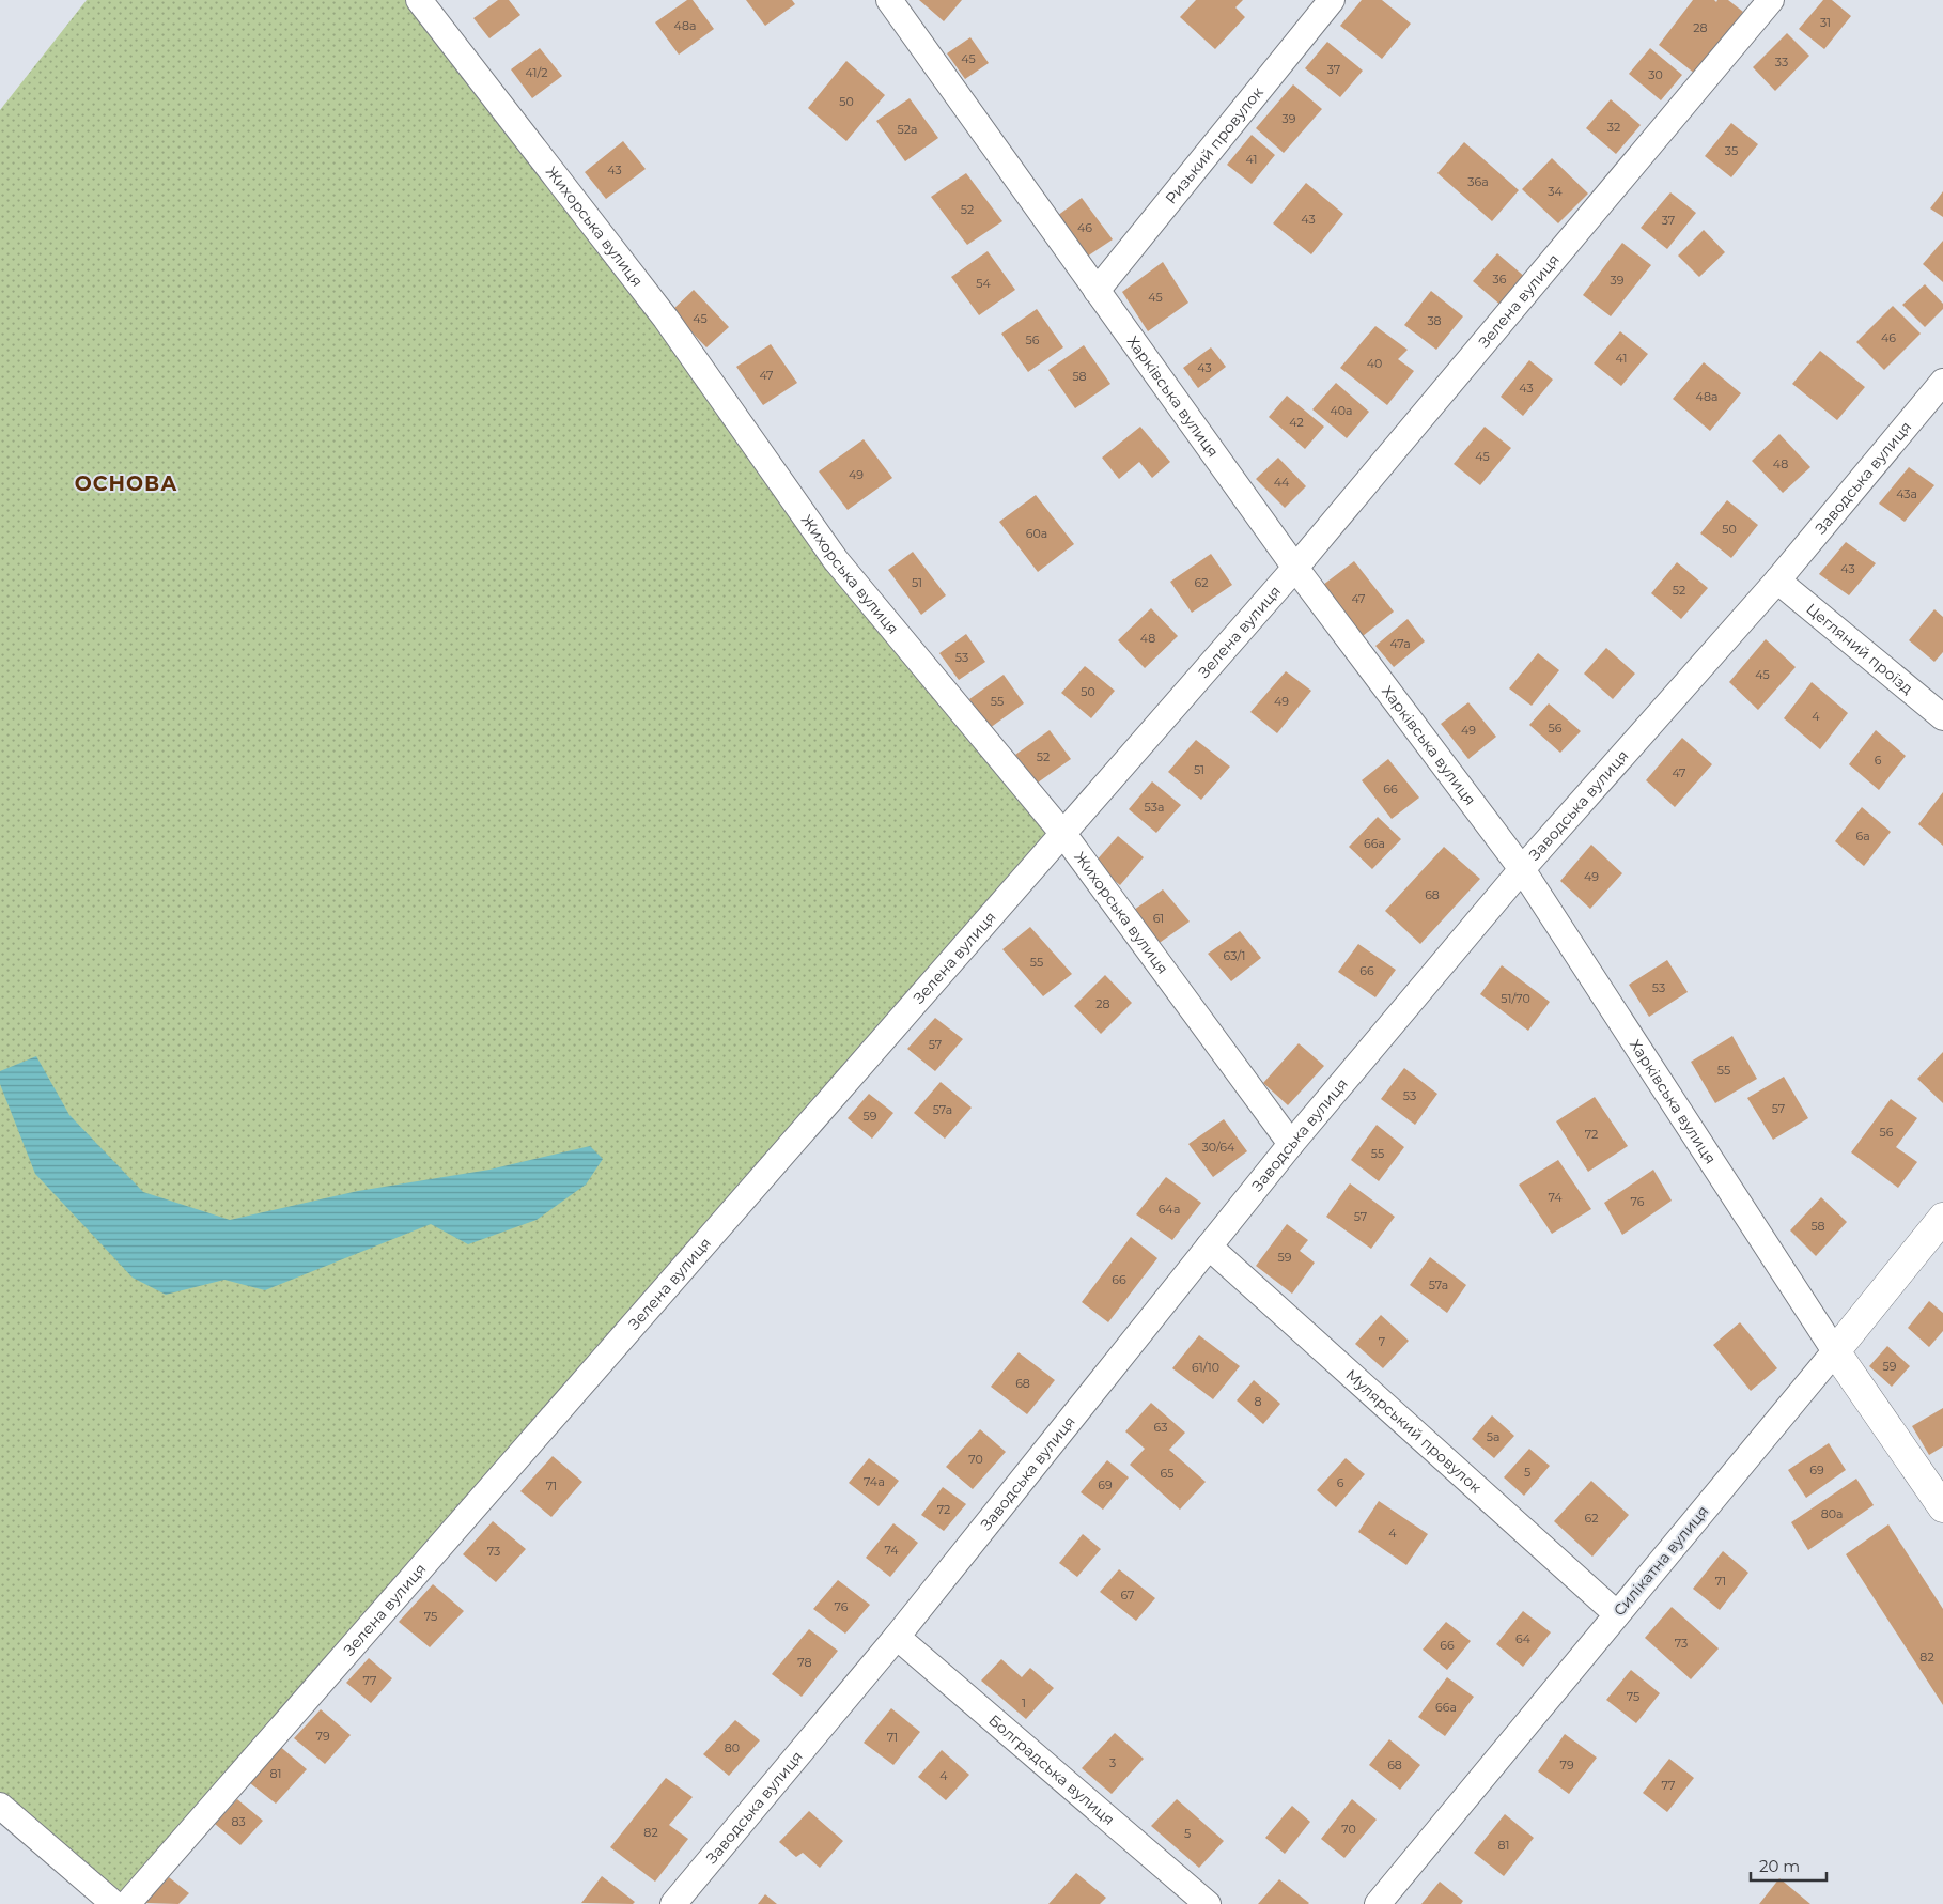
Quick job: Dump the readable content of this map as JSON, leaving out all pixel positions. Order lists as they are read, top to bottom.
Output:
{
  "streets": {
    "main road": ["Харківська вулиця", "Силікатна вулиця"],
    "street": [
      "Ризький провулок",
      "Жихорська вулиця",
      "Зелена вулиця",
      "Заводська вулиця",
      "Цегляний проїзд",
      "Мулярський провулок",
      "Болградська вулиця"
    ]
  },
  "crossings": [
    ["Ризький провулок", "Харківська вулиця"],
    ["Жихорська вулиця", "Зелена вулиця"],
    ["Жихорська вулиця", "Заводська вулиця"],
    ["Зелена вулиця", "Харківська вулиця"],
    ["Харківська вулиця", "Заводська вулиця"],
    ["Харківська вулиця", "Силікатна вулиця"],
    ["Заводська вулиця", "Цегляний проїзд"],
    ["Заводська вулиця", "Мулярський провулок"],
    ["Заводська вулиця", "Болградська вулиця"],
    ["Мулярський провулок", "Силікатна вулиця"]
  ],
  "districts": ["ОСНОВА"],
  "house_numbers": [
    "31",
    "48а",
    "28",
    "45",
    "33",
    "37",
    "41/2",
    "30",
    "50",
    "39",
    "32",
    "52а",
    "35",
    "41",
    "43",
    "36а",
    "34",
    "52",
    "43",
    "37",
    "46",
    "36",
    "39",
    "54",
    "45",
    "45",
    "38",
    "46",
    "56",
    "41",
    "40",
    "43",
    "47",
    "58",
    "43",
    "48а",
    "40а",
    "42",
    "45",
    "48",
    "49",
    "44",
    "43а",
    "50",
    "60а",
    "43",
    "51",
    "62",
    "52",
    "47",
    "48",
    "47а",
    "53",
    "45",
    "50",
    "55",
    "49",
    "4",
    "56",
    "49",
    "52",
    "6",
    "51",
    "47",
    "66",
    "53а",
    "6а",
    "66а",
    "49",
    "68",
    "61",
    "63/1",
    "55",
    "66",
    "53",
    "51/70",
    "28",
    "57",
    "55",
    "53",
    "57",
    "57а",
    "59",
    "56",
    "72",
    "30/64",
    "55",
    "74",
    "76",
    "64а",
    "57",
    "58",
    "59",
    "66",
    "57а",
    "7",
    "59",
    "61/10",
    "68",
    "8",
    "63",
    "5а",
    "70",
    "69",
    "5",
    "65",
    "74а",
    "6",
    "69",
    "71",
    "72",
    "80а",
    "62",
    "4",
    "74",
    "73",
    "71",
    "67",
    "76",
    "75",
    "64",
    "73",
    "66",
    "82",
    "78",
    "77",
    "75",
    "1",
    "66а",
    "79",
    "71",
    "80",
    "3",
    "68",
    "79",
    "81",
    "4",
    "77",
    "83",
    "70",
    "82",
    "5",
    "81"
  ],
  "scale_bar": "20 m"
}
